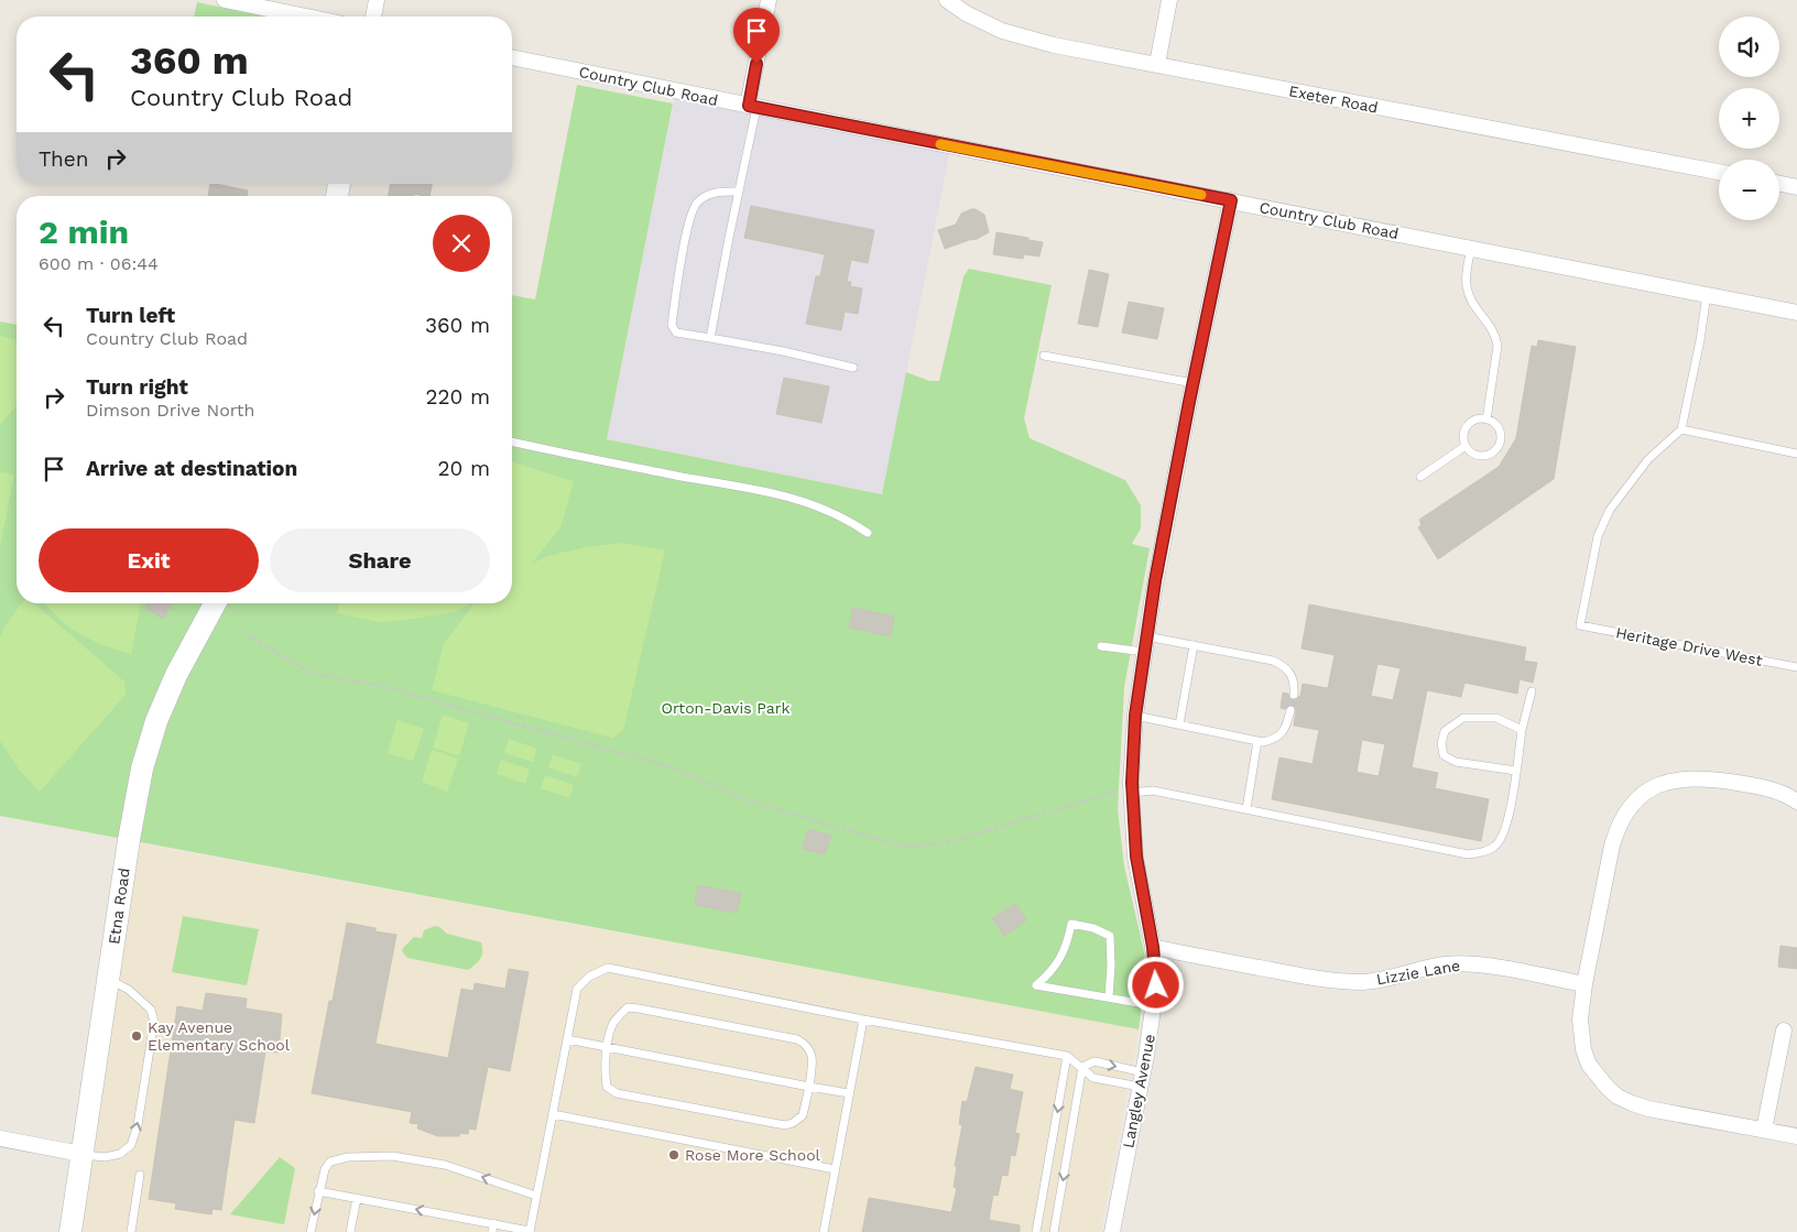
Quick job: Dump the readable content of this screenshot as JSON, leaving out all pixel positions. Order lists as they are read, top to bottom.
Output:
{
  "streets": {
    "street": [
      "Country Club Road",
      "Exeter Road",
      "Etna Road",
      "Lizzie Lane",
      "Langley Avenue"
    ],
    "lane": ["Heritage Drive West"]
  },
  "crossings": [
    ["Country Club Road", "Langley Avenue"],
    ["Lizzie Lane", "Langley Avenue"]
  ],
  "parks": ["Orton-Davis Park"],
  "places": ["Kay Avenue Elementary School", "Rose More School"],
  "page": {
    "map_buttons": ["+", "−"],
    "turn": ["360 m", "Country Club Road"],
    "then": "Then",
    "heading": ["2 min", "600 m · 06:44"],
    "list": [
      {
        "name": "Turn left",
        "note": "Country Club Road",
        "value": "360 m"
      },
      {
        "name": "Turn right",
        "note": "Dimson Drive North",
        "value": "220 m"
      },
      {
        "name": "Arrive at destination",
        "value": "20 m"
      }
    ],
    "buttons": ["Exit", "Share"]
  }
}
